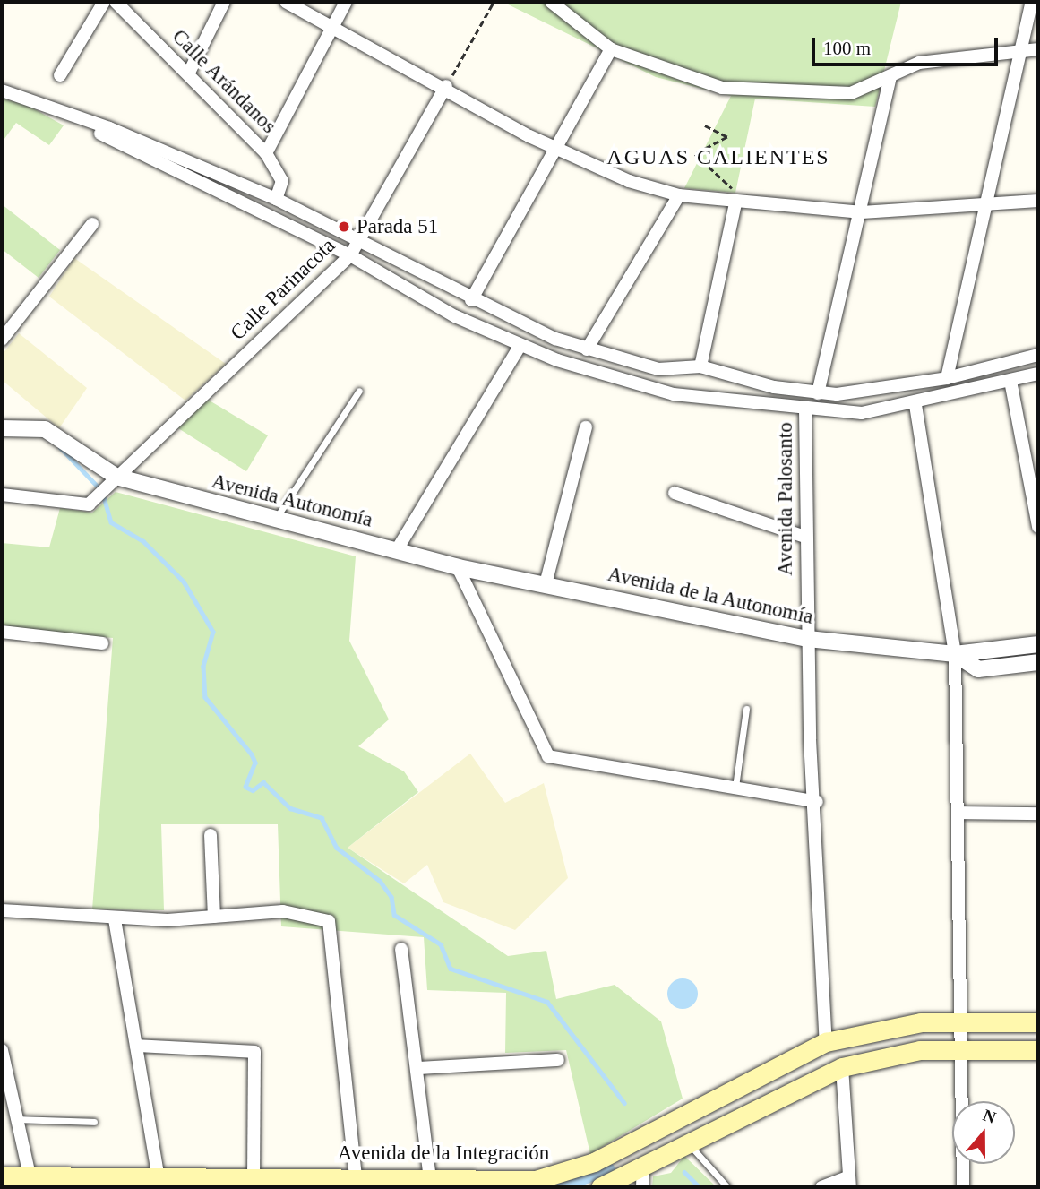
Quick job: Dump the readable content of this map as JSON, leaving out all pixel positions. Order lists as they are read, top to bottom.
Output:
{
  "streets": {
    "main road": ["Avenida de la Integración"],
    "street": [
      "Calle Arándanos",
      "Calle Parinacota",
      "Avenida Palosanto",
      "Avenida Autonomía",
      "Avenida de la Autonomía"
    ]
  },
  "crossings": [
    ["Calle Parinacota", "Avenida Autonomía"],
    ["Avenida Palosanto", "Avenida de la Autonomía"],
    ["Avenida Palosanto", "Avenida de la Integración"],
    ["Avenida Autonomía", "Avenida de la Autonomía"]
  ],
  "districts": ["AGUAS CALIENTES"],
  "places": ["Parada 51"],
  "scale_bar": "100 m",
  "north": "top"
}
